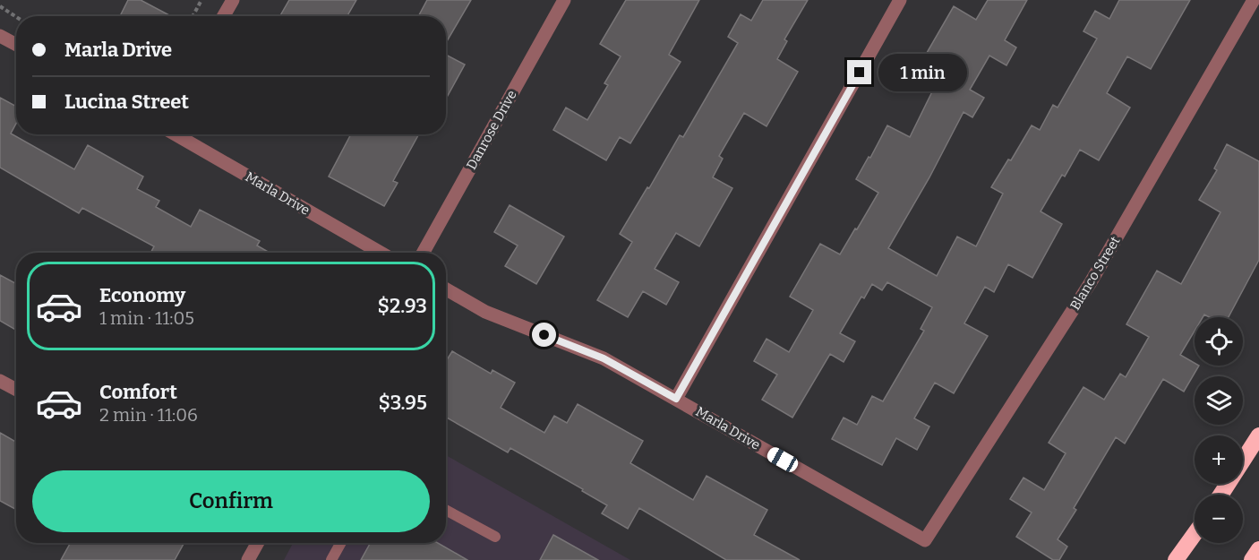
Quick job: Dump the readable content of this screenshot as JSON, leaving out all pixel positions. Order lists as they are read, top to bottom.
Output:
{
  "streets": {
    "street": ["Danrose Drive", "Marla Drive", "Blanco Street"]
  },
  "crossings": [
    ["Marla Drive", "Blanco Street"]
  ],
  "page": {
    "banner": ["Marla Drive", "Lucina Street"],
    "bubble": "1 min",
    "list": [
      {
        "name": "Economy",
        "note": "1 min · 11:05",
        "value": "$2.93"
      },
      {
        "name": "Comfort",
        "note": "2 min · 11:06",
        "value": "$3.95"
      }
    ],
    "map_buttons": ["+", "−"],
    "buttons": "Confirm"
  }
}
